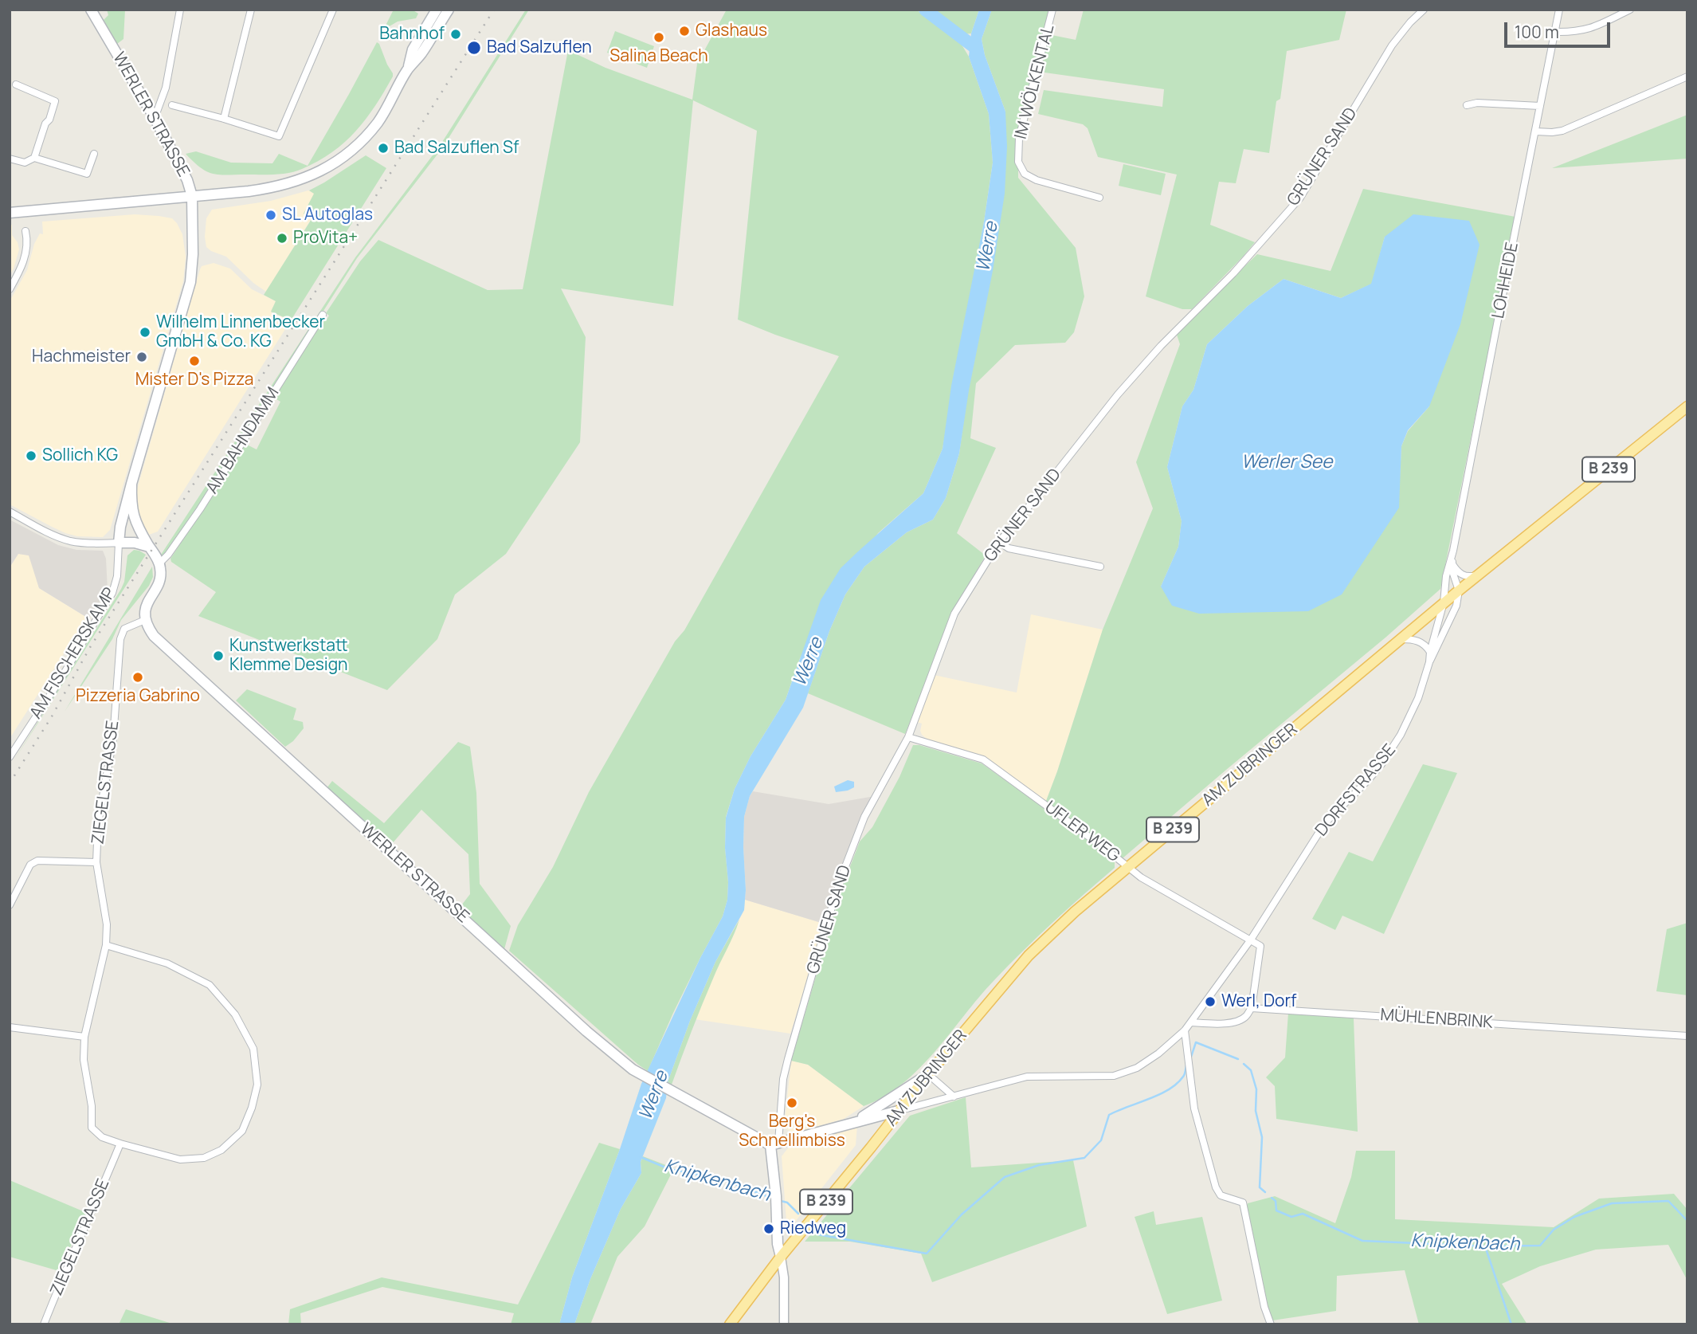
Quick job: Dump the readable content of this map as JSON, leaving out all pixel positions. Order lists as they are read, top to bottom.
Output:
{
  "streets": {
    "main road": ["WERLER STRASSE", "B 239", "AM ZUBRINGER"],
    "street": [
      "IM WÖLKENTAL",
      "GRÜNER SAND",
      "LOHHEIDE",
      "AM BAHNDAMM",
      "AM FISCHERSKAMP",
      "ZIEGELSTRASSE",
      "DORFSTRASSE",
      "UFLER WEG",
      "MÜHLENBRINK"
    ]
  },
  "crossings": [
    ["WERLER STRASSE", "GRÜNER SAND"],
    ["WERLER STRASSE", "AM BAHNDAMM"],
    ["WERLER STRASSE", "AM FISCHERSKAMP"],
    ["WERLER STRASSE", "ZIEGELSTRASSE"],
    ["GRÜNER SAND", "UFLER WEG"],
    ["LOHHEIDE", "AM ZUBRINGER"],
    ["LOHHEIDE", "DORFSTRASSE"],
    ["AM ZUBRINGER", "DORFSTRASSE"],
    ["AM ZUBRINGER", "UFLER WEG"],
    ["DORFSTRASSE", "UFLER WEG"]
  ],
  "water": ["Werre", "Werler See", "Knipkenbach"],
  "places": [
    "Glashaus",
    "Bahnhof",
    "Salina Beach",
    "Bad Salzuflen",
    "Bad Salzuflen Sf",
    "SL Autoglas",
    "ProVita+",
    "Wilhelm Linnenbecker GmbH & Co. KG",
    "Hachmeister",
    "Mister D's Pizza",
    "Sollich KG",
    "Kunstwerkstatt Klemme Design",
    "Pizzeria Gabrino",
    "Werl, Dorf",
    "Berg's Schnellimbiss",
    "Riedweg"
  ],
  "scale_bar": "100 m"
}
